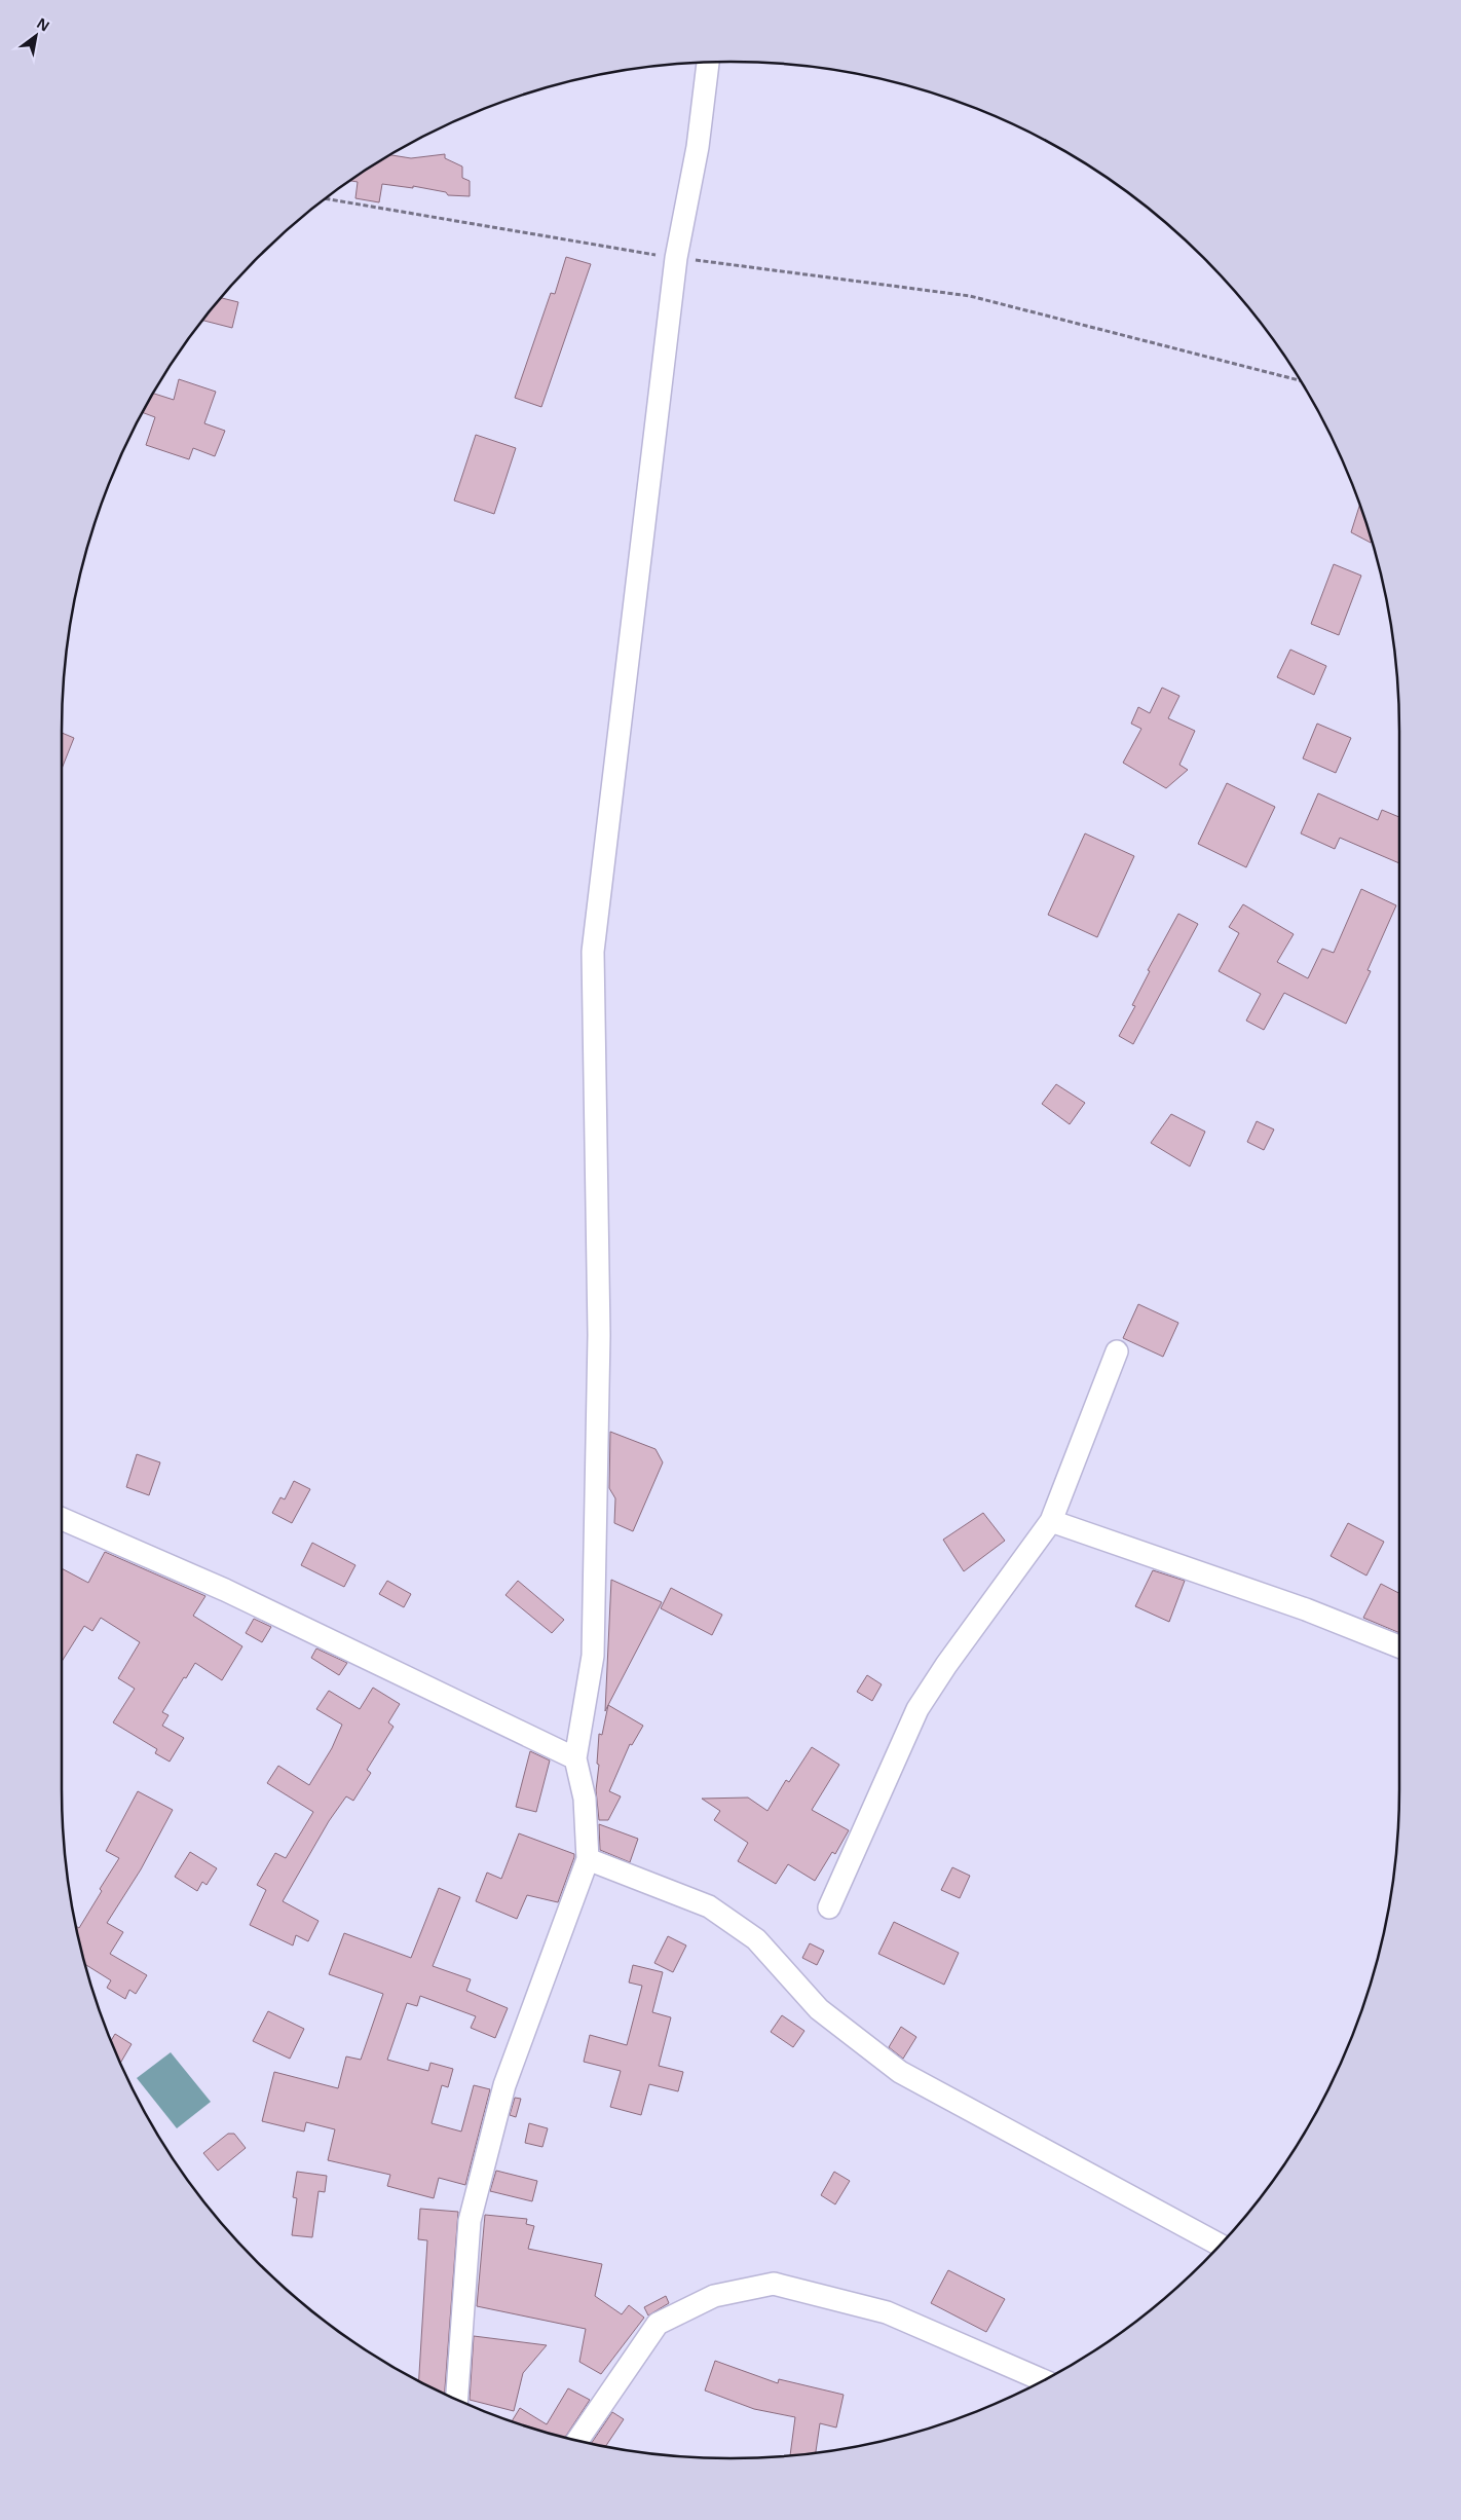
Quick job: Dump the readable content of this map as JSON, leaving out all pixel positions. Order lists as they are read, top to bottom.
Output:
{
  "north": "top right"
}
